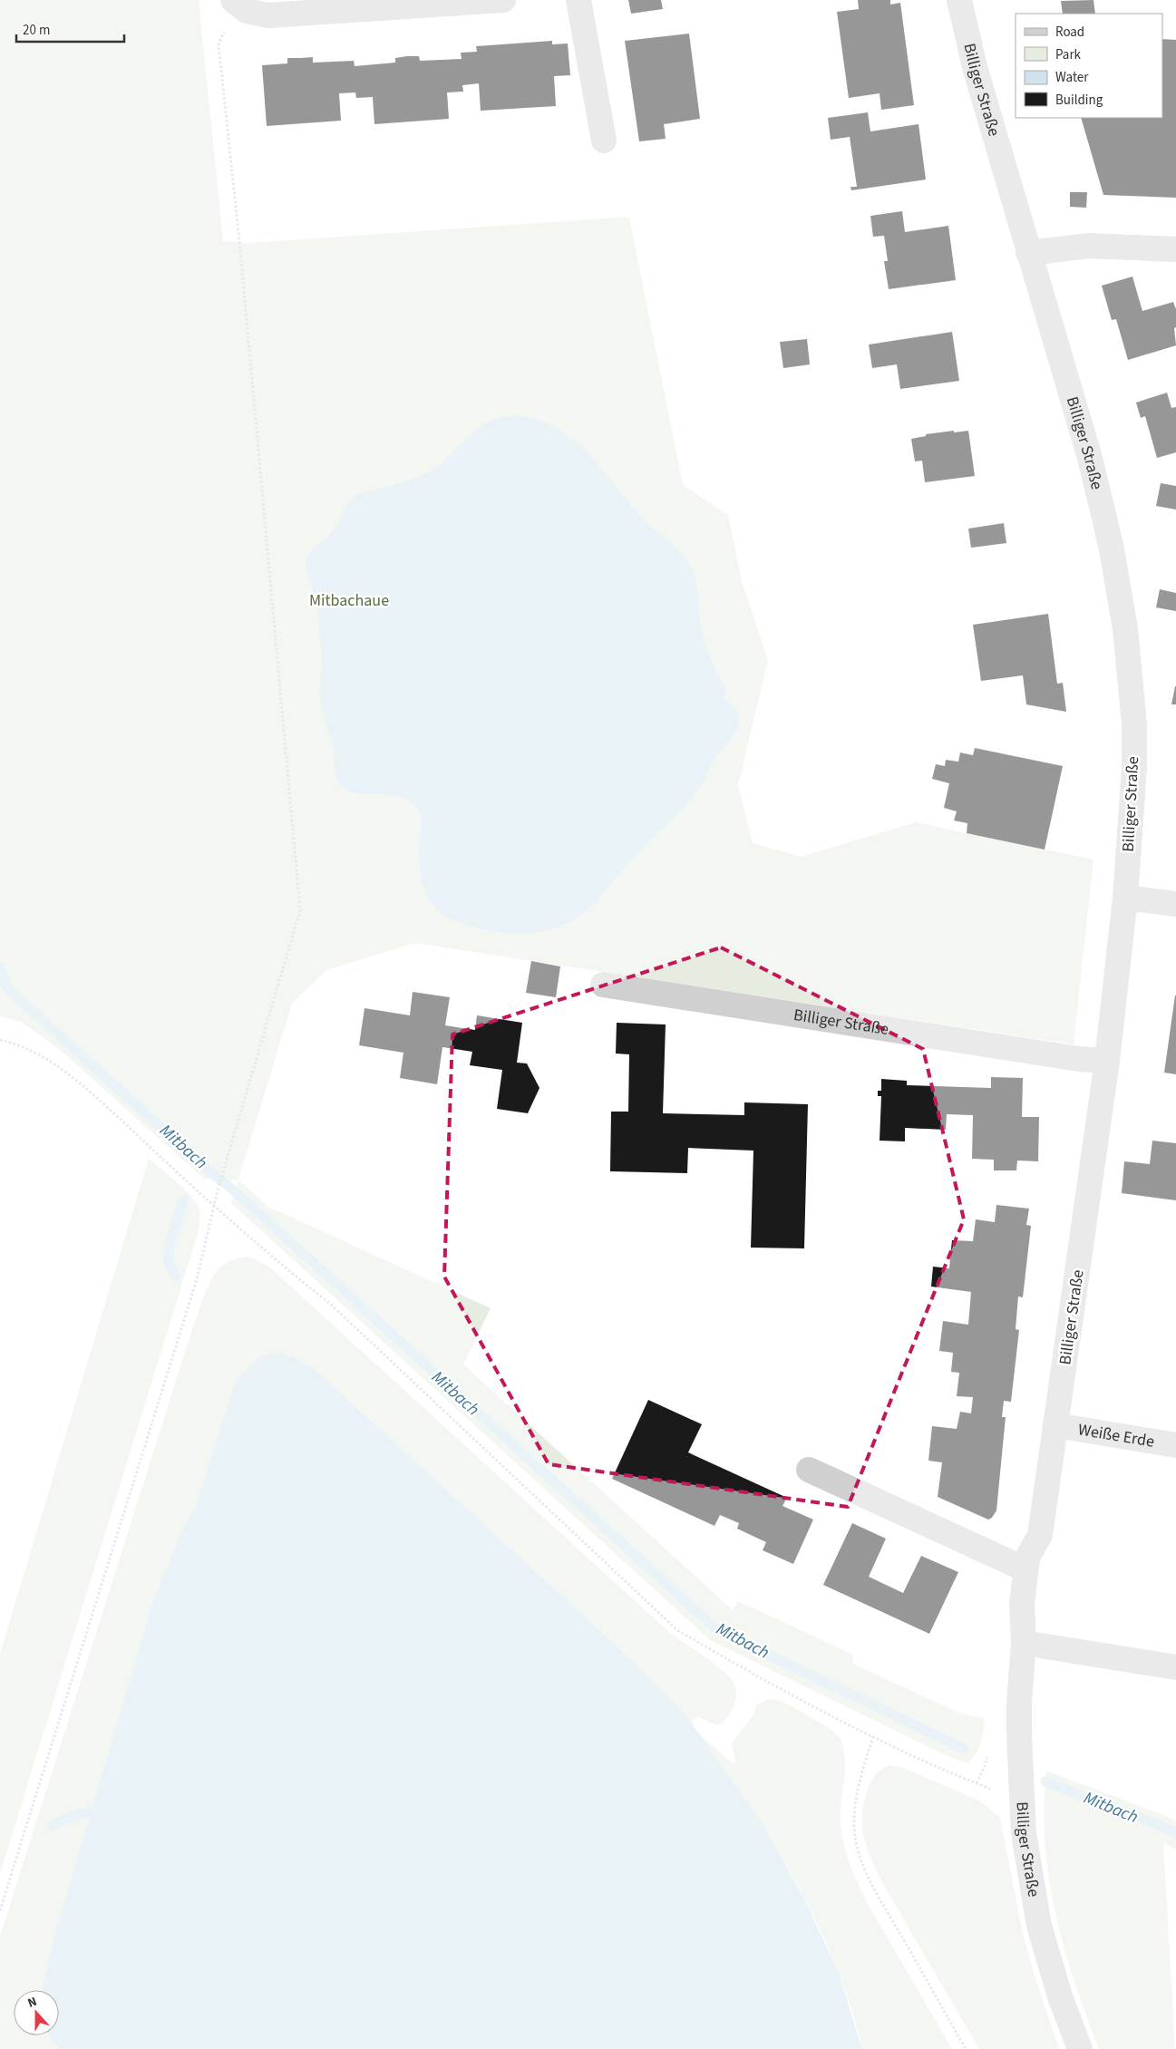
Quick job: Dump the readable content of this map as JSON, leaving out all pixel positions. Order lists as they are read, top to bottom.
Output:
{
  "streets": {
    "street": ["Billiger Straße", "Weiße Erde"]
  },
  "crossings": [
    ["Billiger Straße", "Weiße Erde"]
  ],
  "water": ["Mitbach"],
  "parks": ["Mitbachaue"],
  "legend": [
    "Road",
    "Park",
    "Water",
    "Building"
  ],
  "scale_bar": "20 m",
  "north": "top"
}
